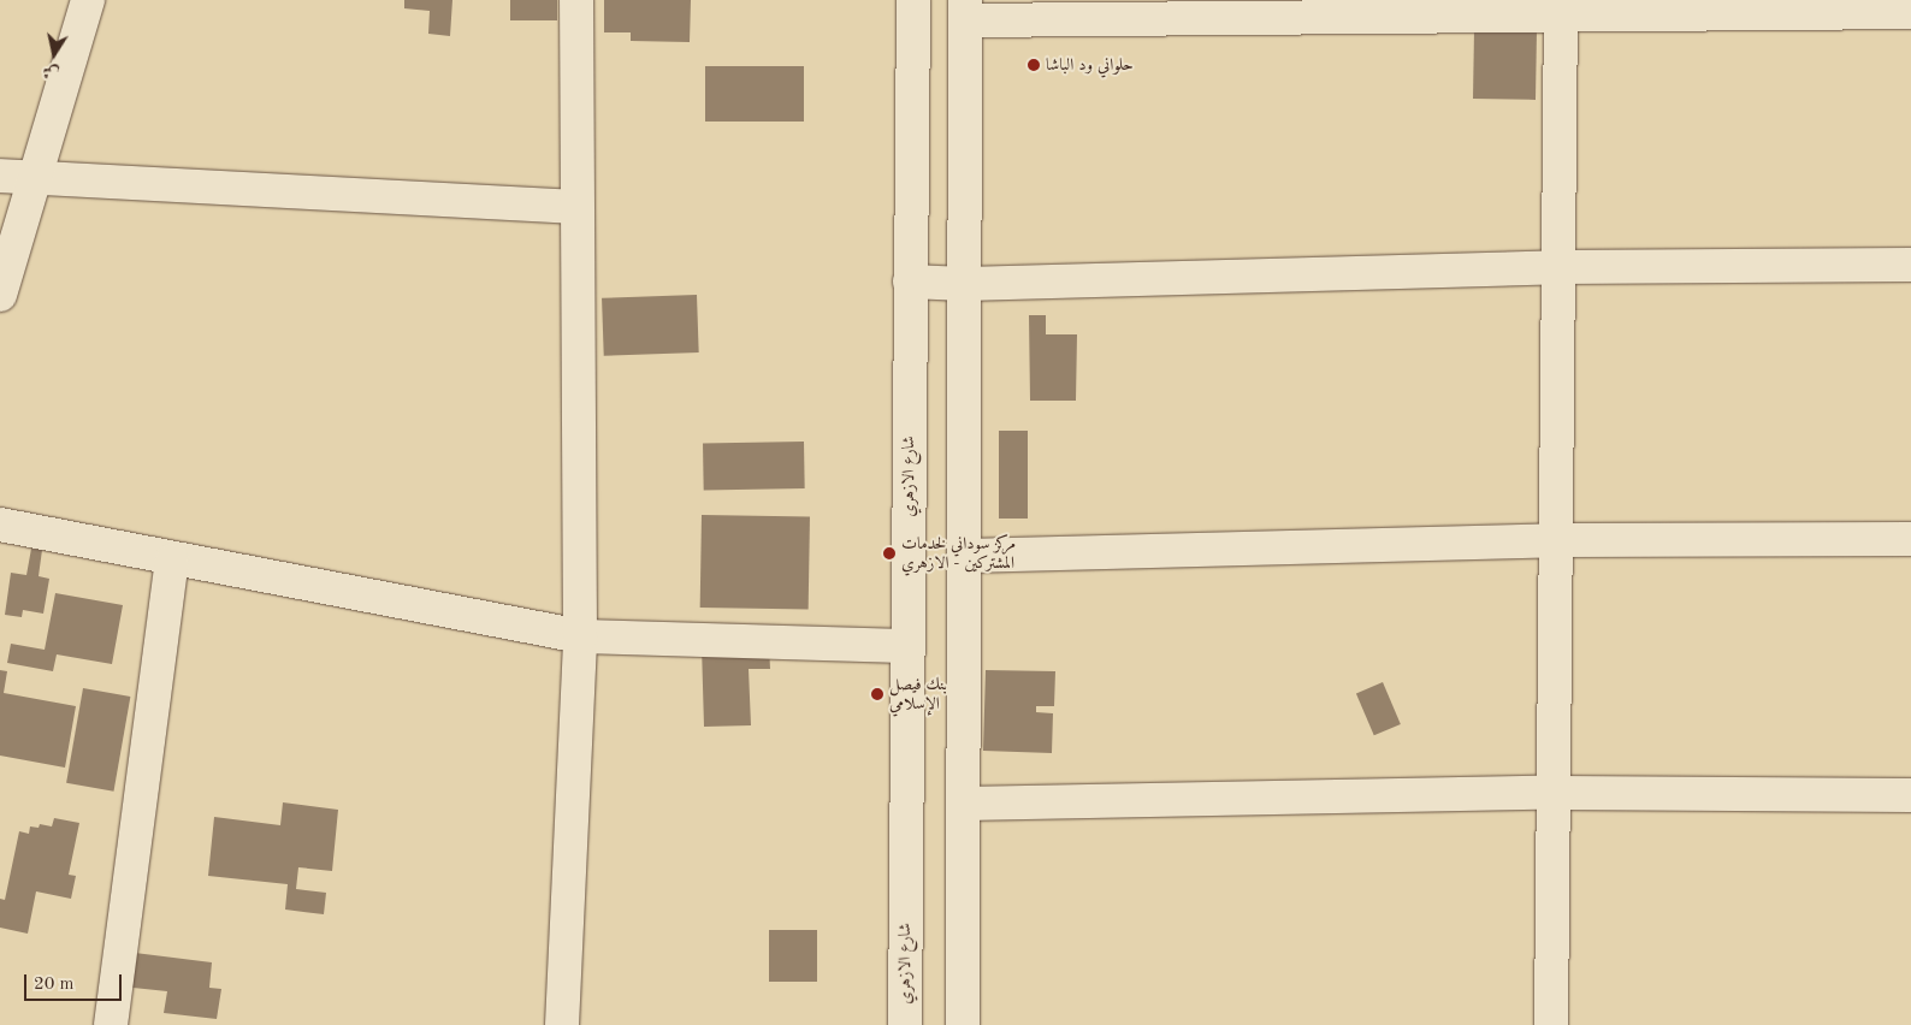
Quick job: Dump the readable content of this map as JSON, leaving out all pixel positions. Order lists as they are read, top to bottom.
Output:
{
  "streets": {
    "street": ["شارع الازهري"]
  },
  "places": ["حلواني ود الباشا", "مركز سوداني لخدمات المشتركين - الازهري", "بنك فيصل الإسلامي"],
  "scale_bar": "20 m",
  "north": "bottom"
}
